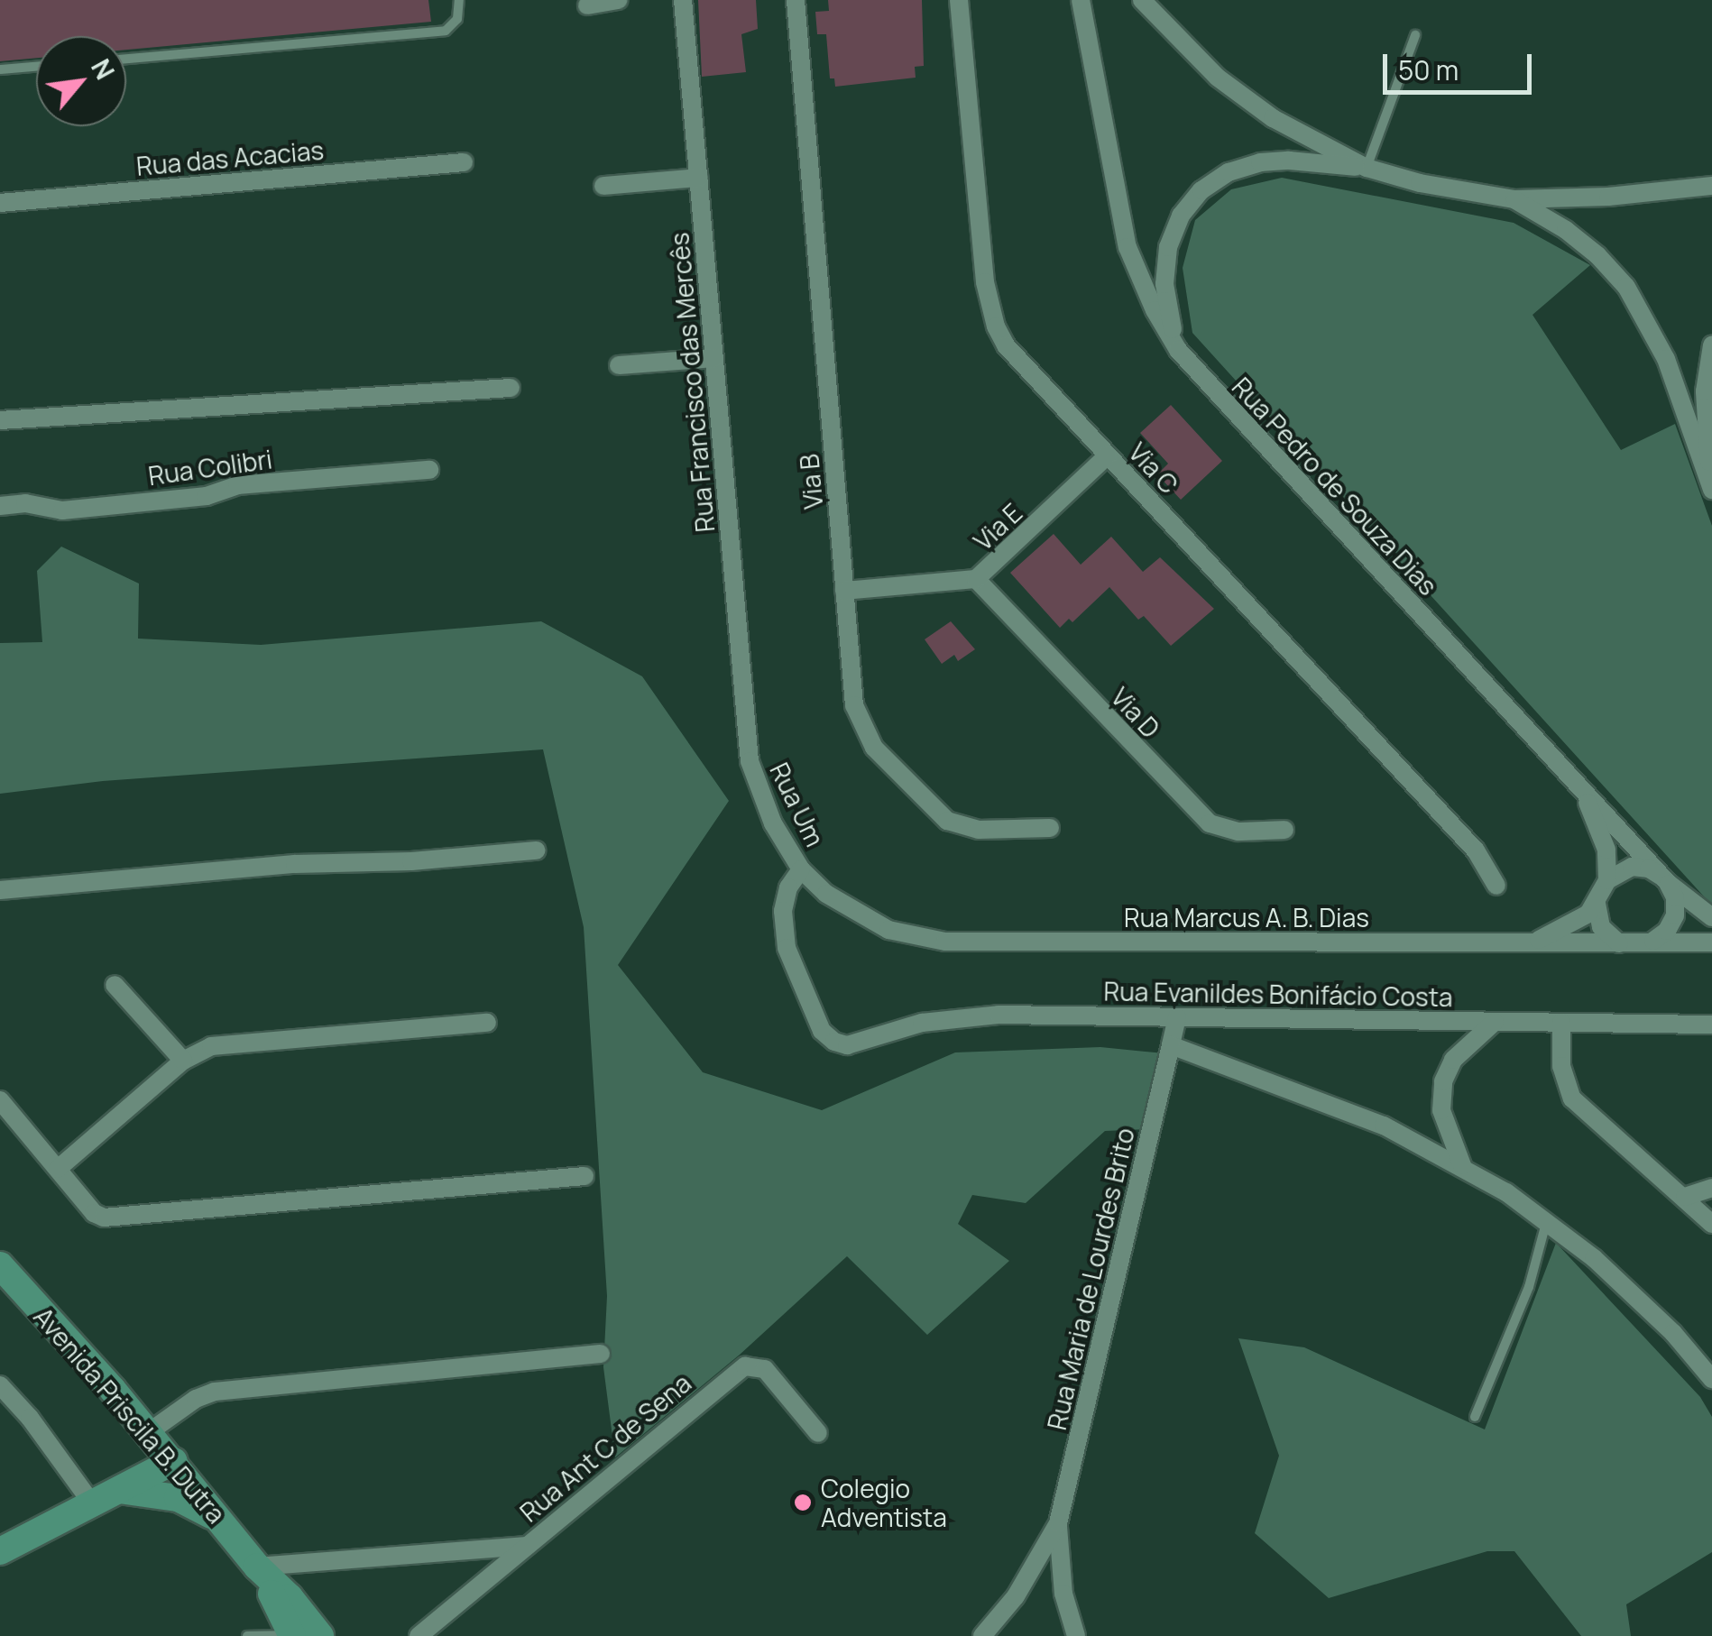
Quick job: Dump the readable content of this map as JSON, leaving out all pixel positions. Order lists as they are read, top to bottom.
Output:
{
  "streets": {
    "street": [
      "Rua das Acacias",
      "Rua Francisco das Mercês",
      "Rua Colibri",
      "Via C",
      "Via B",
      "Rua Pedro de Souza Dias",
      "Via E",
      "Via D",
      "Rua Um",
      "Rua Marcus A. B. Dias",
      "Rua Evanildes Bonifácio Costa",
      "Rua Maria de Lourdes Brito",
      "Avenida Priscila B. Dutra",
      "Rua Ant C de Sena"
    ]
  },
  "crossings": [
    ["Rua Francisco das Mercês", "Rua Um"],
    ["Via C", "Via E"],
    ["Via B", "Via E"],
    ["Rua Pedro de Souza Dias", "Rua Marcus A. B. Dias"],
    ["Via E", "Via D"],
    ["Rua Um", "Rua Marcus A. B. Dias"],
    ["Rua Um", "Rua Evanildes Bonifácio Costa"],
    ["Rua Marcus A. B. Dias", "Rua Evanildes Bonifácio Costa"],
    ["Rua Evanildes Bonifácio Costa", "Rua Maria de Lourdes Brito"]
  ],
  "places": ["Colegio Adventista"],
  "scale_bar": "50 m",
  "north": "top right"
}
